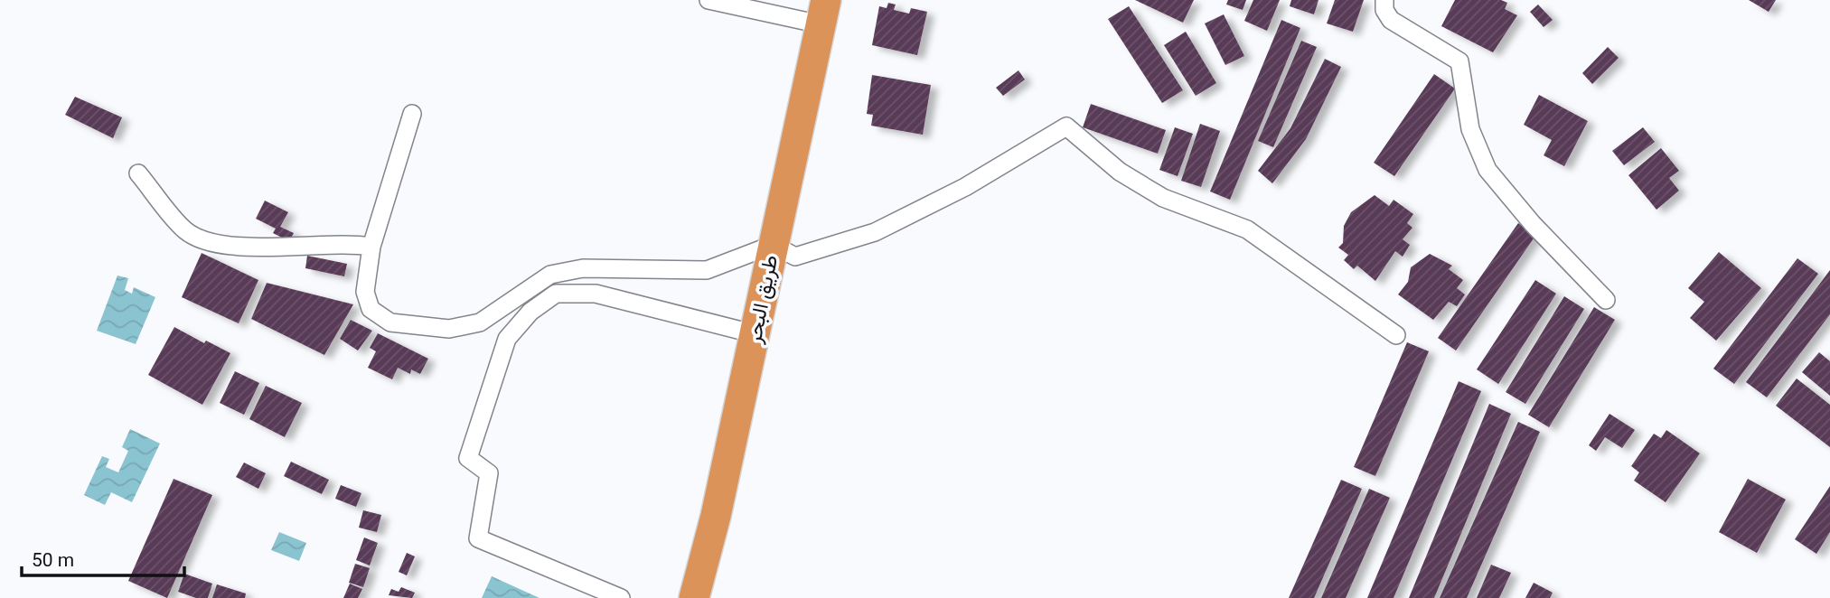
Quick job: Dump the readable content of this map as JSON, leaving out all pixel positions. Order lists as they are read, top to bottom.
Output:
{
  "streets": {
    "highway": ["طريق البحر"]
  },
  "scale_bar": "50 m"
}
